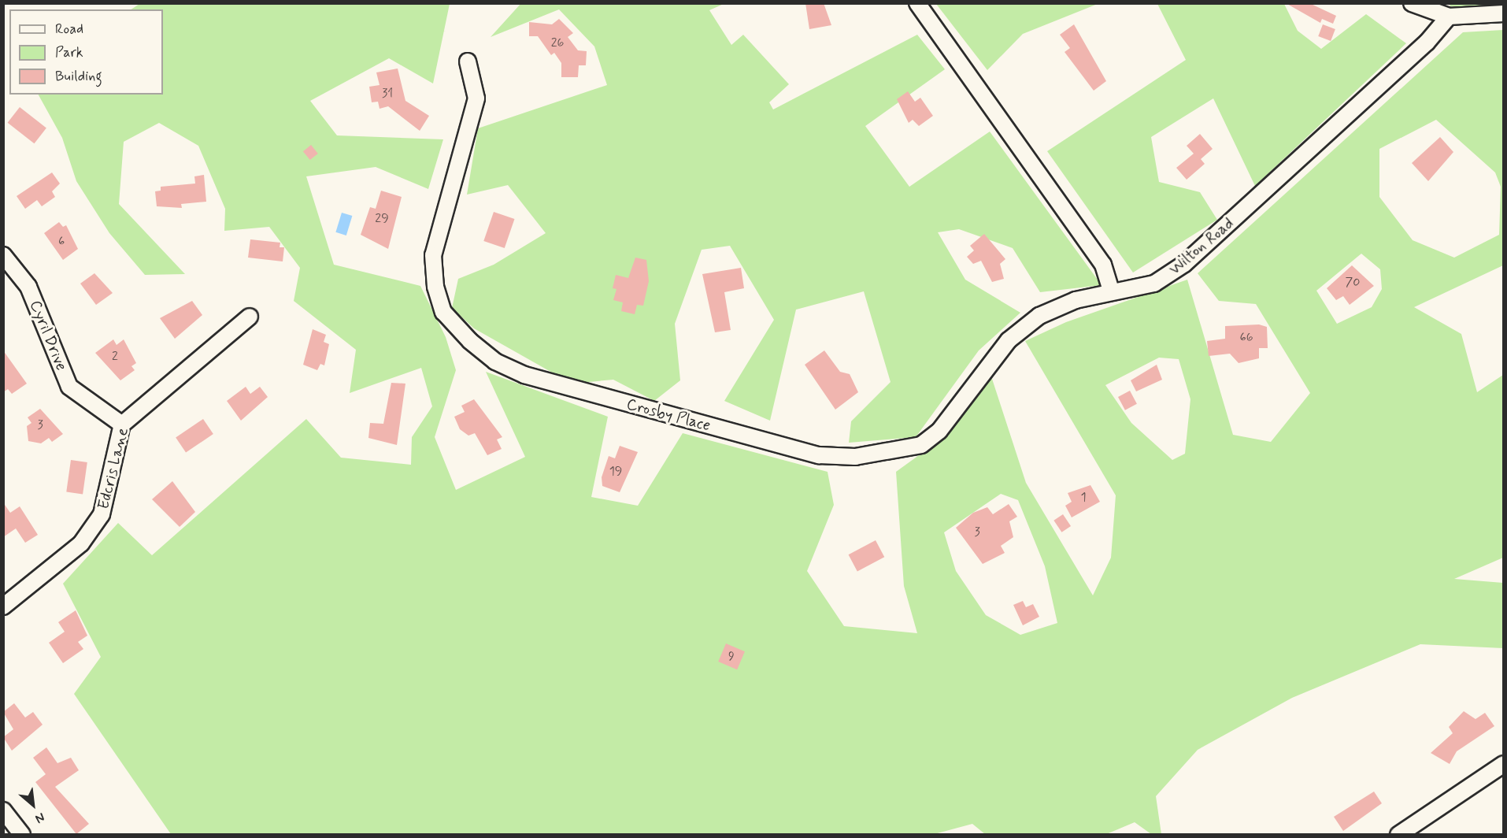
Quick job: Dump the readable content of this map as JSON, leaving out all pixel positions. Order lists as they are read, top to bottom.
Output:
{
  "streets": {
    "street": [
      "Wilton Road",
      "Cyril Drive",
      "Crosby Place",
      "Edcris Lane"
    ]
  },
  "crossings": [
    ["Wilton Road", "Crosby Place"],
    ["Cyril Drive", "Edcris Lane"]
  ],
  "house_numbers": [
    "26",
    "31",
    "29",
    "6",
    "70",
    "66",
    "2",
    "3",
    "19",
    "1",
    "3",
    "9"
  ],
  "legend": ["Road", "Park", "Building"],
  "north": "bottom right"
}
